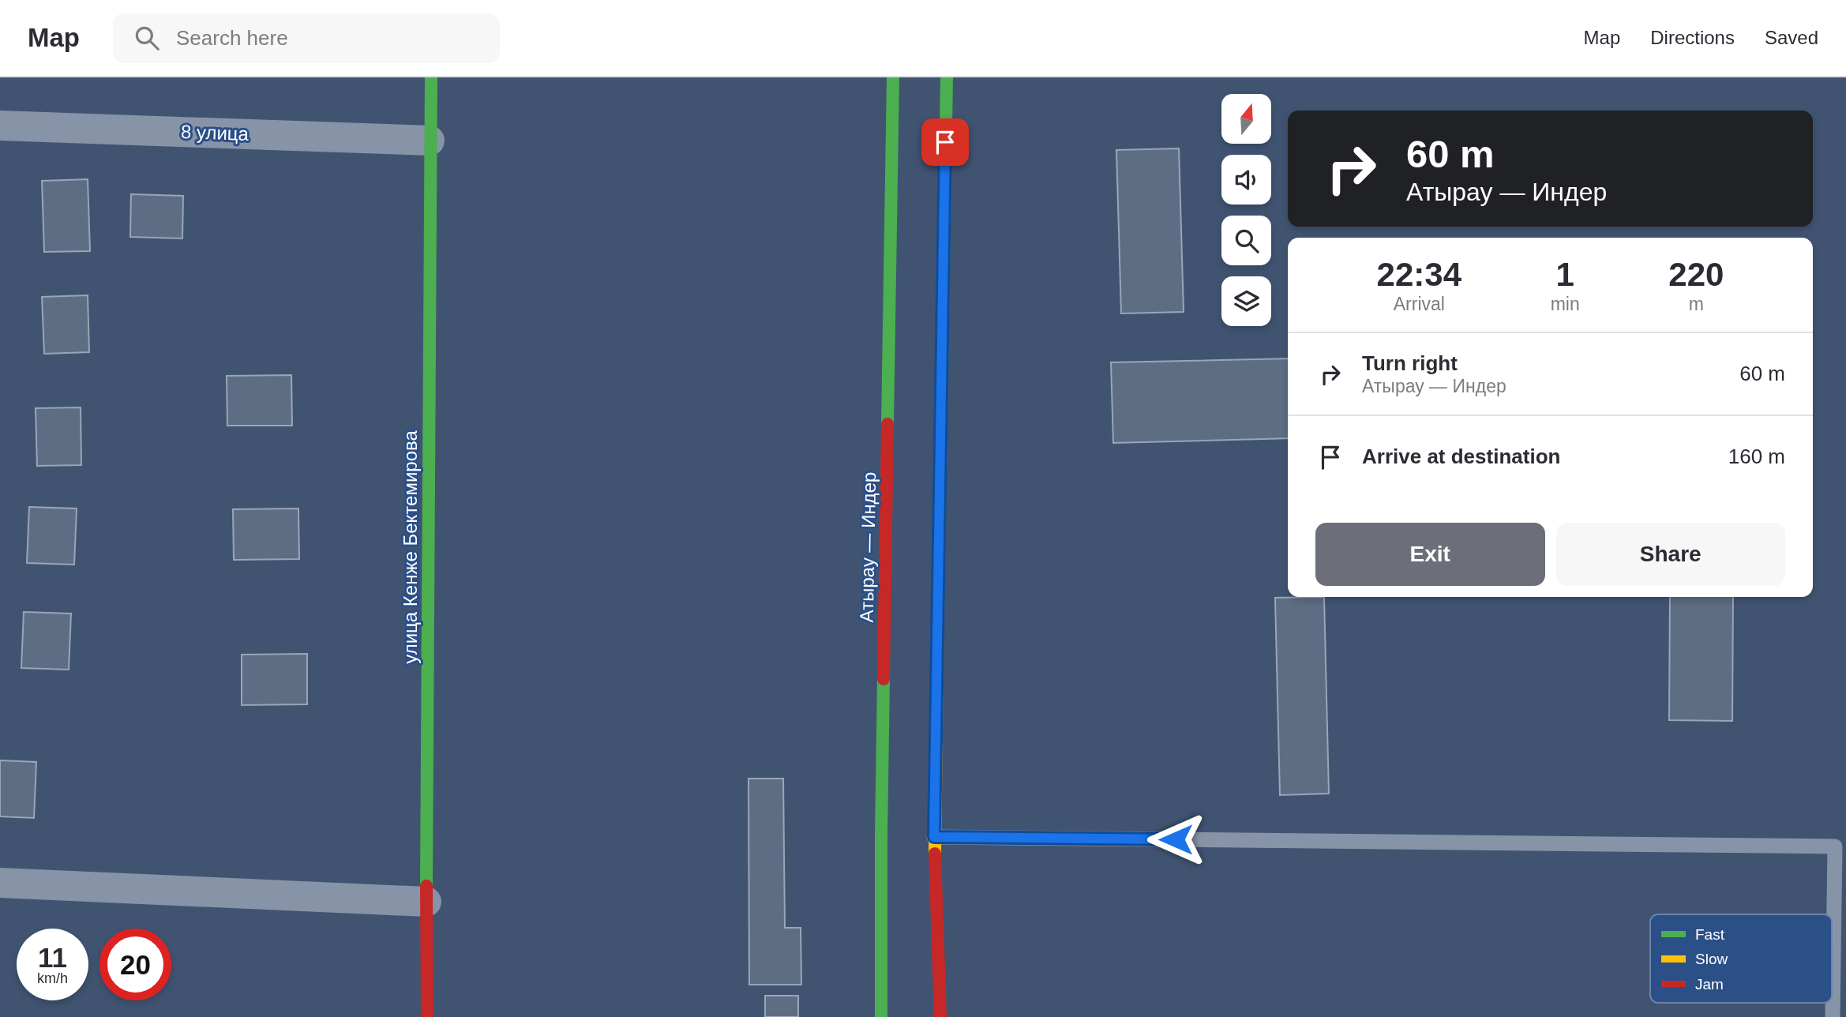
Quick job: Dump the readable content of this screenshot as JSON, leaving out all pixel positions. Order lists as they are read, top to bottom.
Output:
{
  "streets": {
    "main road": ["улица Кенже Бектемирова", "Атырау — Индер"],
    "street": ["8 улица"]
  },
  "crossings": [
    ["8 улица", "улица Кенже Бектемирова"]
  ],
  "legend": ["Fast", "Slow", "Jam"],
  "north": "top",
  "page": {
    "header": "Map",
    "search": "Search here",
    "nav": ["Map", "Directions", "Saved"],
    "turn": ["60 m", "Атырау — Индер"],
    "eta": [
      "22:34",
      "Arrival",
      "1",
      "min",
      "220",
      "m"
    ],
    "list": [
      {
        "name": "Turn right",
        "note": "Атырау — Индер",
        "value": "60 m"
      },
      {
        "name": "Arrive at destination",
        "value": "160 m"
      }
    ],
    "buttons": ["Exit", "Share"],
    "speed": "11 km/h",
    "limit": "20"
  }
}
